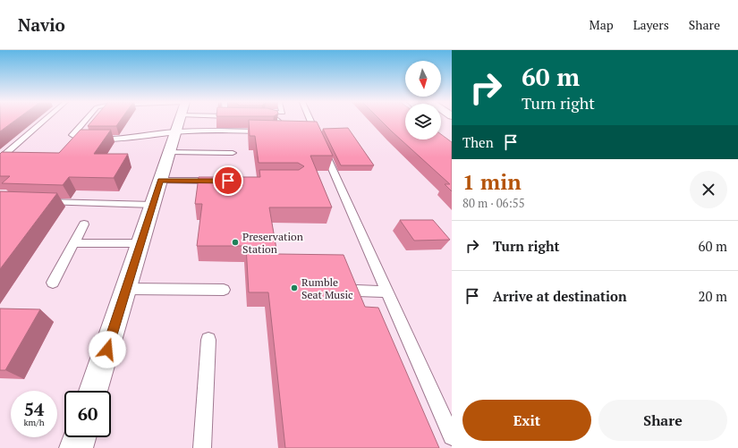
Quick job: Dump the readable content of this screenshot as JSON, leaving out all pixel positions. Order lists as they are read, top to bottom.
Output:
{
  "places": ["Preservation Station", "Rumble Seat Music"],
  "north": "bottom",
  "page": {
    "header": "Navio",
    "nav": ["Map", "Layers", "Share"],
    "turn": ["60 m", "Turn right"],
    "then": "Then",
    "heading": ["1 min", "80 m · 06:55"],
    "list": [
      {
        "name": "Turn right",
        "value": "60 m"
      },
      {
        "name": "Arrive at destination",
        "value": "20 m"
      }
    ],
    "speed": "54 km/h",
    "limit": "60",
    "buttons": ["Exit", "Share"]
  }
}
